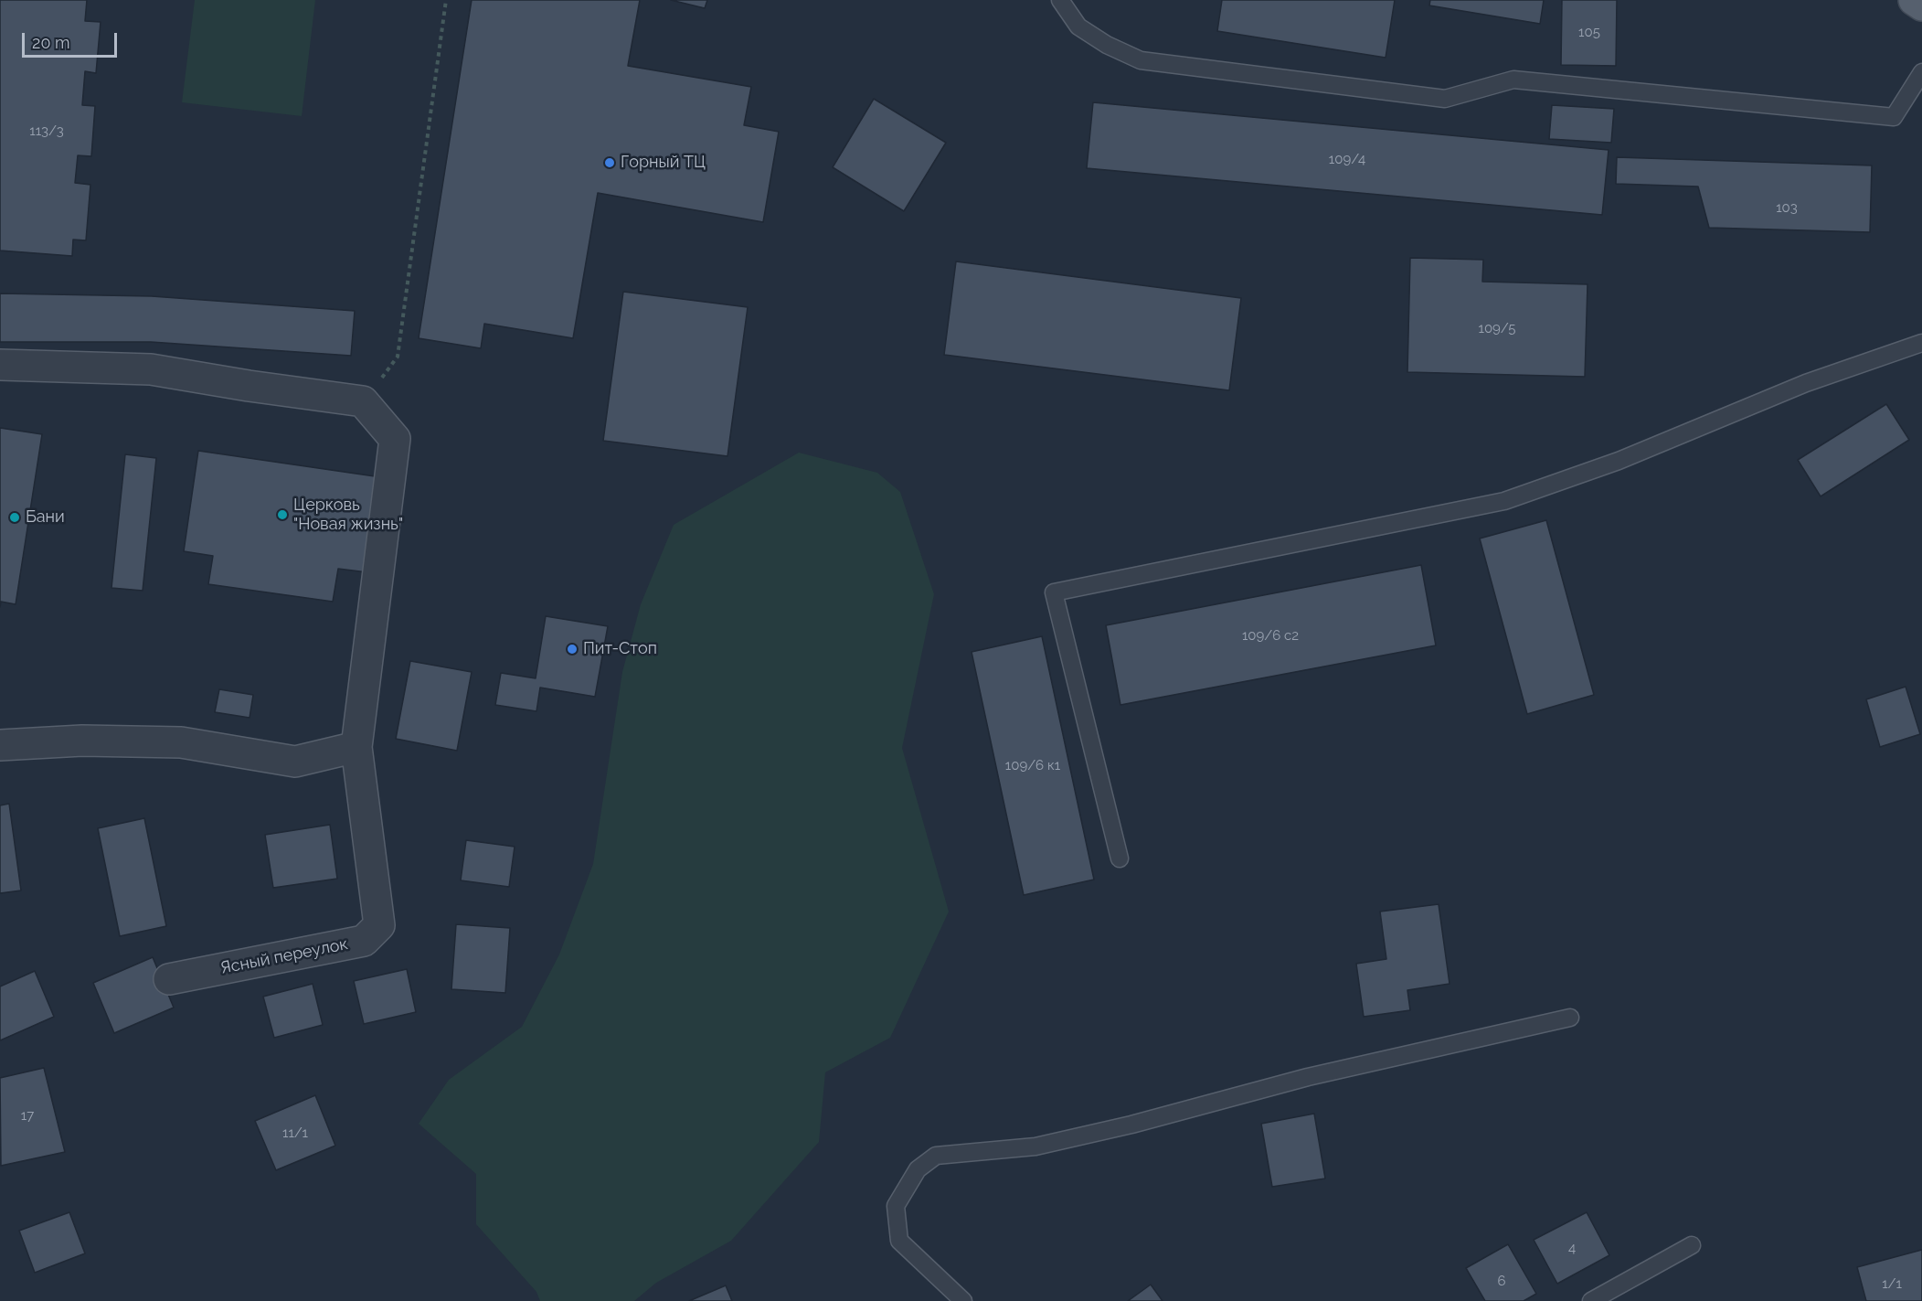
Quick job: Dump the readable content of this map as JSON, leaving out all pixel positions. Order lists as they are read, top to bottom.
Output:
{
  "streets": {
    "street": ["Ясный переулок"]
  },
  "places": [
    "Горный ТЦ",
    "Церковь \"Новая жизнь\"",
    "Бани",
    "Пит-Стоп"
  ],
  "house_numbers": [
    "105",
    "113/3",
    "109/4",
    "103",
    "109/5",
    "109/6 с2",
    "109/6 к1",
    "17",
    "11/1",
    "4",
    "6",
    "1/1"
  ],
  "scale_bar": "20 m"
}
